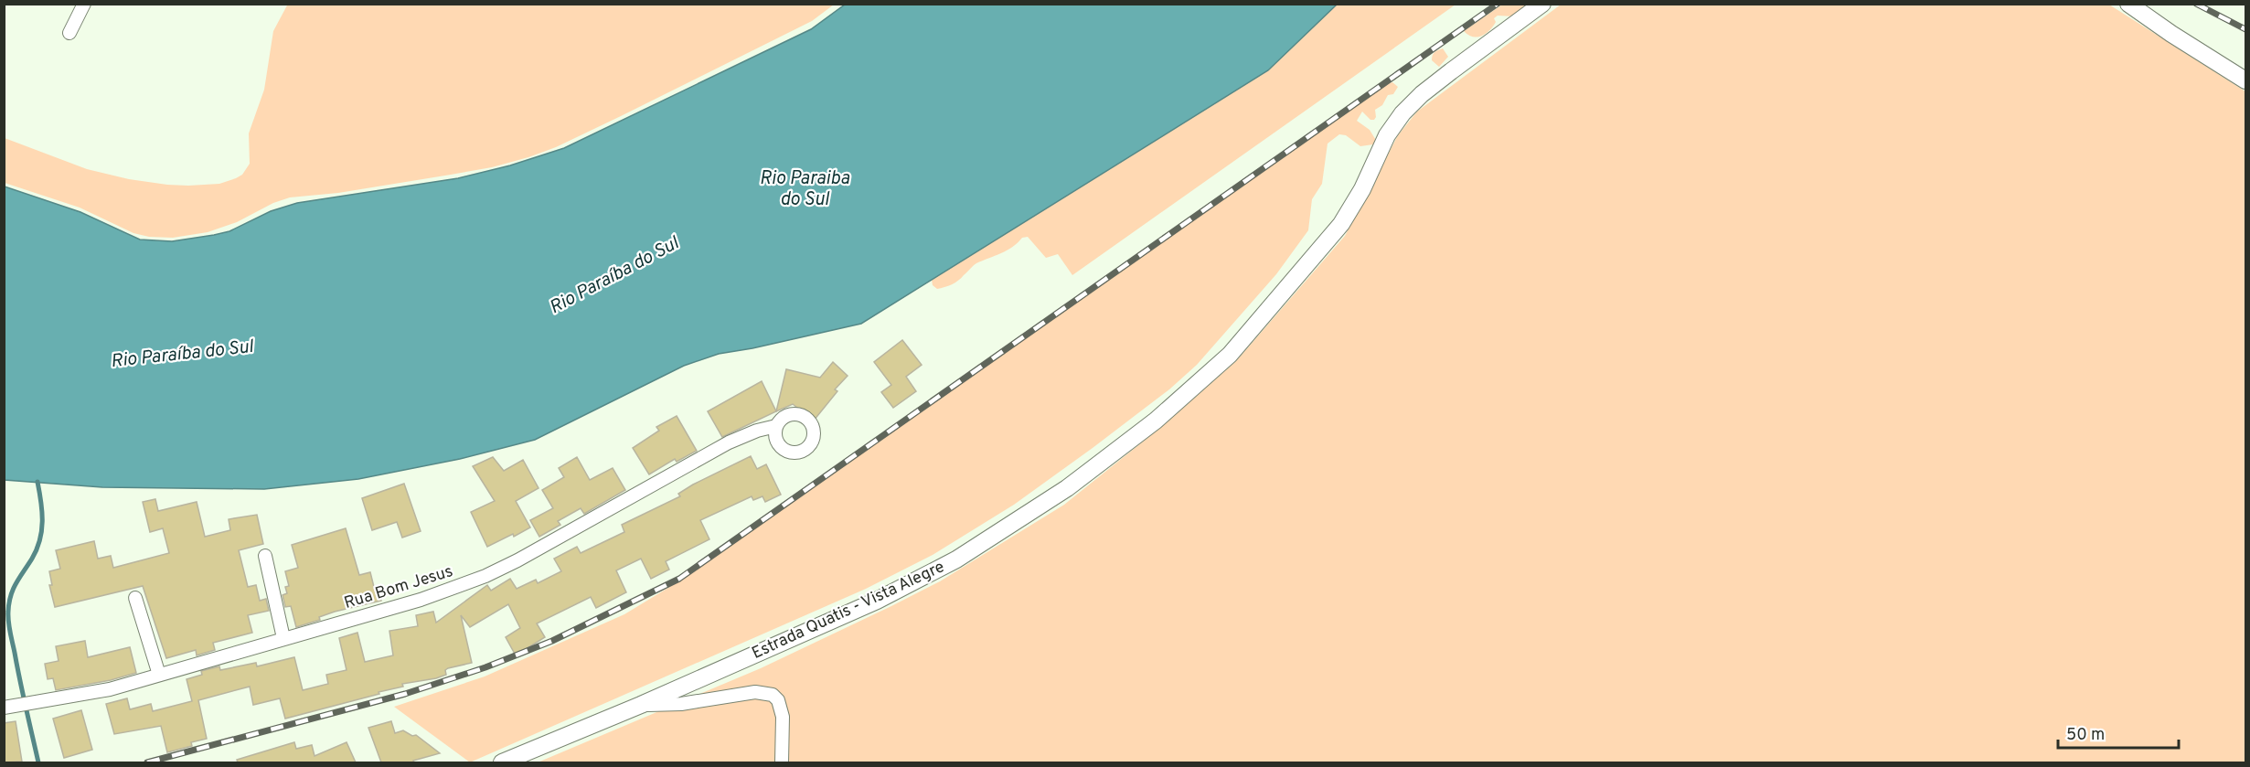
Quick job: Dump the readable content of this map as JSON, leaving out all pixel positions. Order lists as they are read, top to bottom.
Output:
{
  "streets": {
    "street": ["Rua Bom Jesus", "Estrada Quatis - Vista Alegre"]
  },
  "water": ["Rio Paraiba do Sul", "Rio Paraíba do Sul"],
  "scale_bar": "50 m"
}
